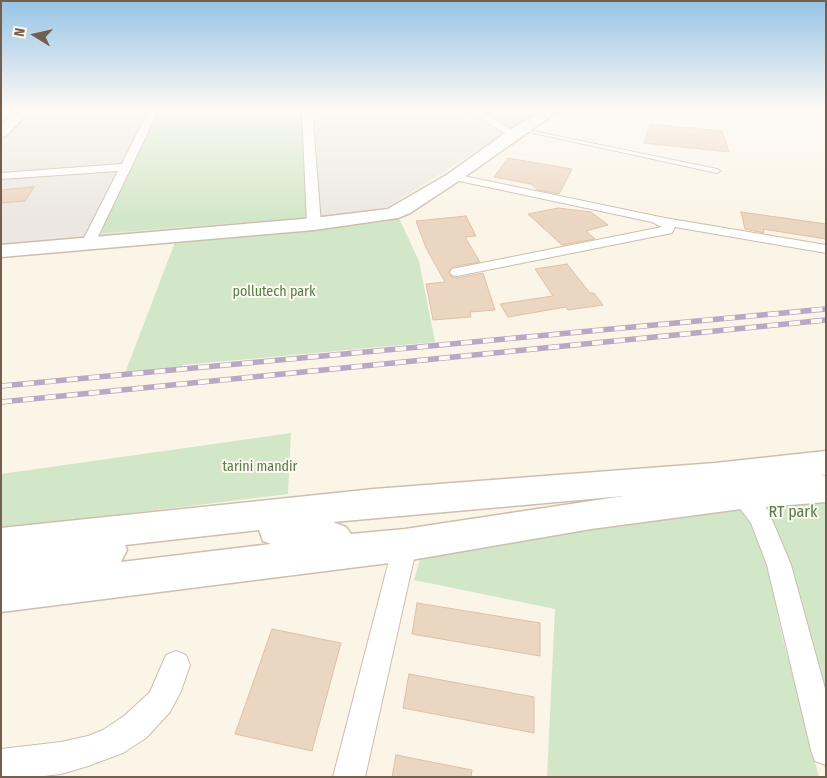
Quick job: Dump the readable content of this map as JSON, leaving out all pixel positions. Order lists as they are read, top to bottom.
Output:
{
  "parks": ["pollutech park", "tarini mandir", "RT park"],
  "north": "left"
}
